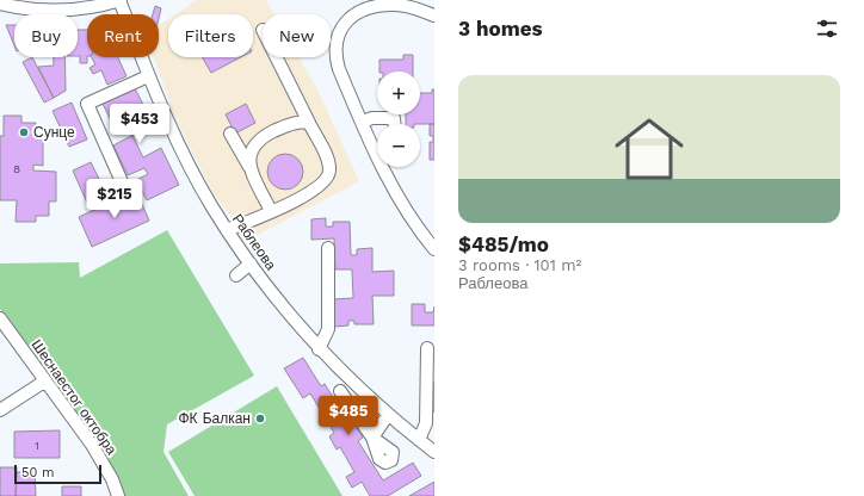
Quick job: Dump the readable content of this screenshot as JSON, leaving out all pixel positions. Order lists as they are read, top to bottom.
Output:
{
  "streets": {
    "street": ["Раблеова", "Шеснаестог октобра"]
  },
  "places": ["Сунце", "ФК Балкан"],
  "house_numbers": ["8", "1"],
  "scale_bar": "50 m",
  "page": {
    "heading": "3 homes",
    "chip": [
      "Buy",
      "Rent",
      "Filters",
      "New"
    ],
    "list": [
      {
        "name": "$485/mo",
        "note": "3 rooms · 101 m² · Раблеова"
      }
    ],
    "map_buttons": ["+", "−"],
    "price": ["$453", "$215", "$485"],
    "scale": "50 m"
  }
}
